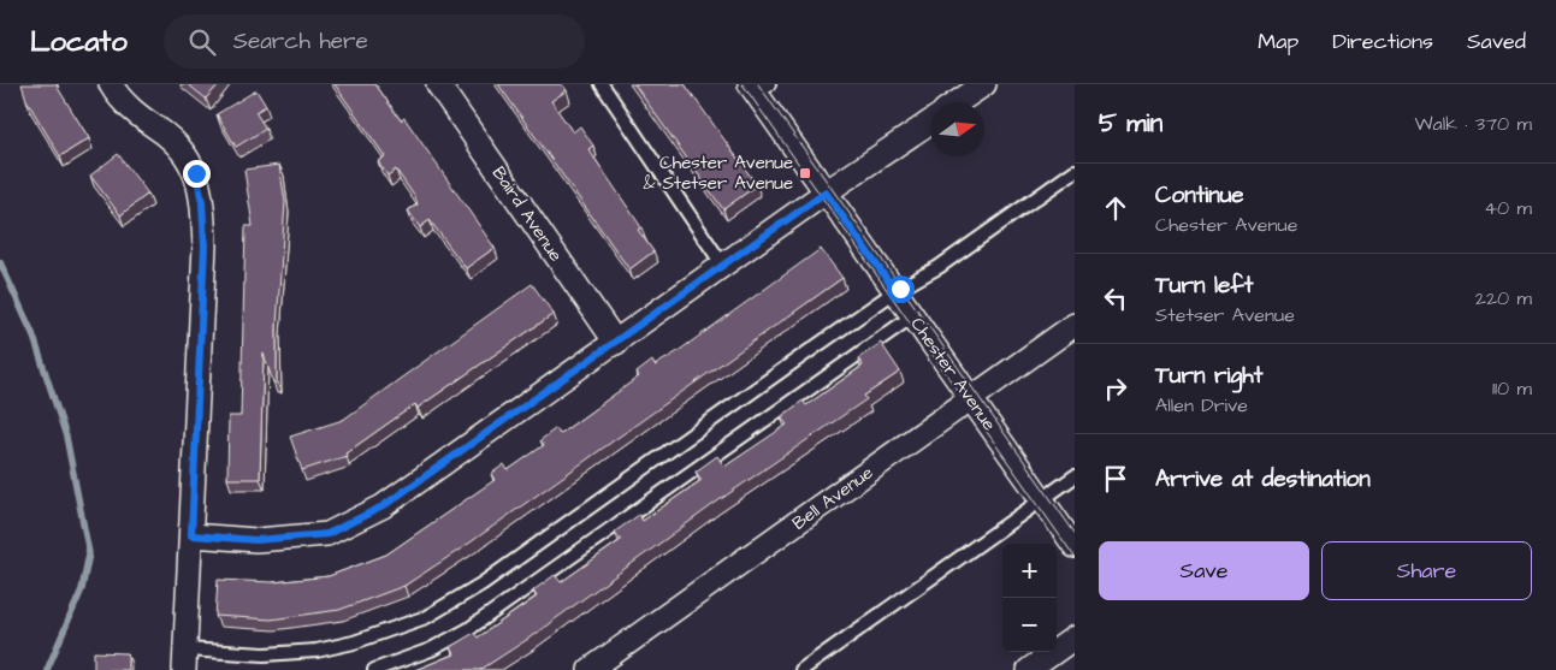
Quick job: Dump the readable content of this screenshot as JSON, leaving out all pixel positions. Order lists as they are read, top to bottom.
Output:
{
  "streets": {
    "street": ["Baird Avenue", "Chester Avenue", "Bell Avenue"]
  },
  "crossings": [
    ["Chester Avenue", "Bell Avenue"]
  ],
  "places": {
    "transit": ["Chester Avenue & Stetser Avenue"]
  },
  "north": "right",
  "page": {
    "header": "Locato",
    "search": "Search here",
    "nav": ["Map", "Directions", "Saved"],
    "heading": ["5 min", "Walk · 370 m"],
    "list": [
      ["Continue", "Chester Avenue", "40 m"],
      ["Turn left", "Stetser Avenue", "220 m"],
      ["Turn right", "Allen Drive", "110 m"],
      "Arrive at destination"
    ],
    "buttons": ["Save", "Share"],
    "map_buttons": ["+", "−"]
  }
}
